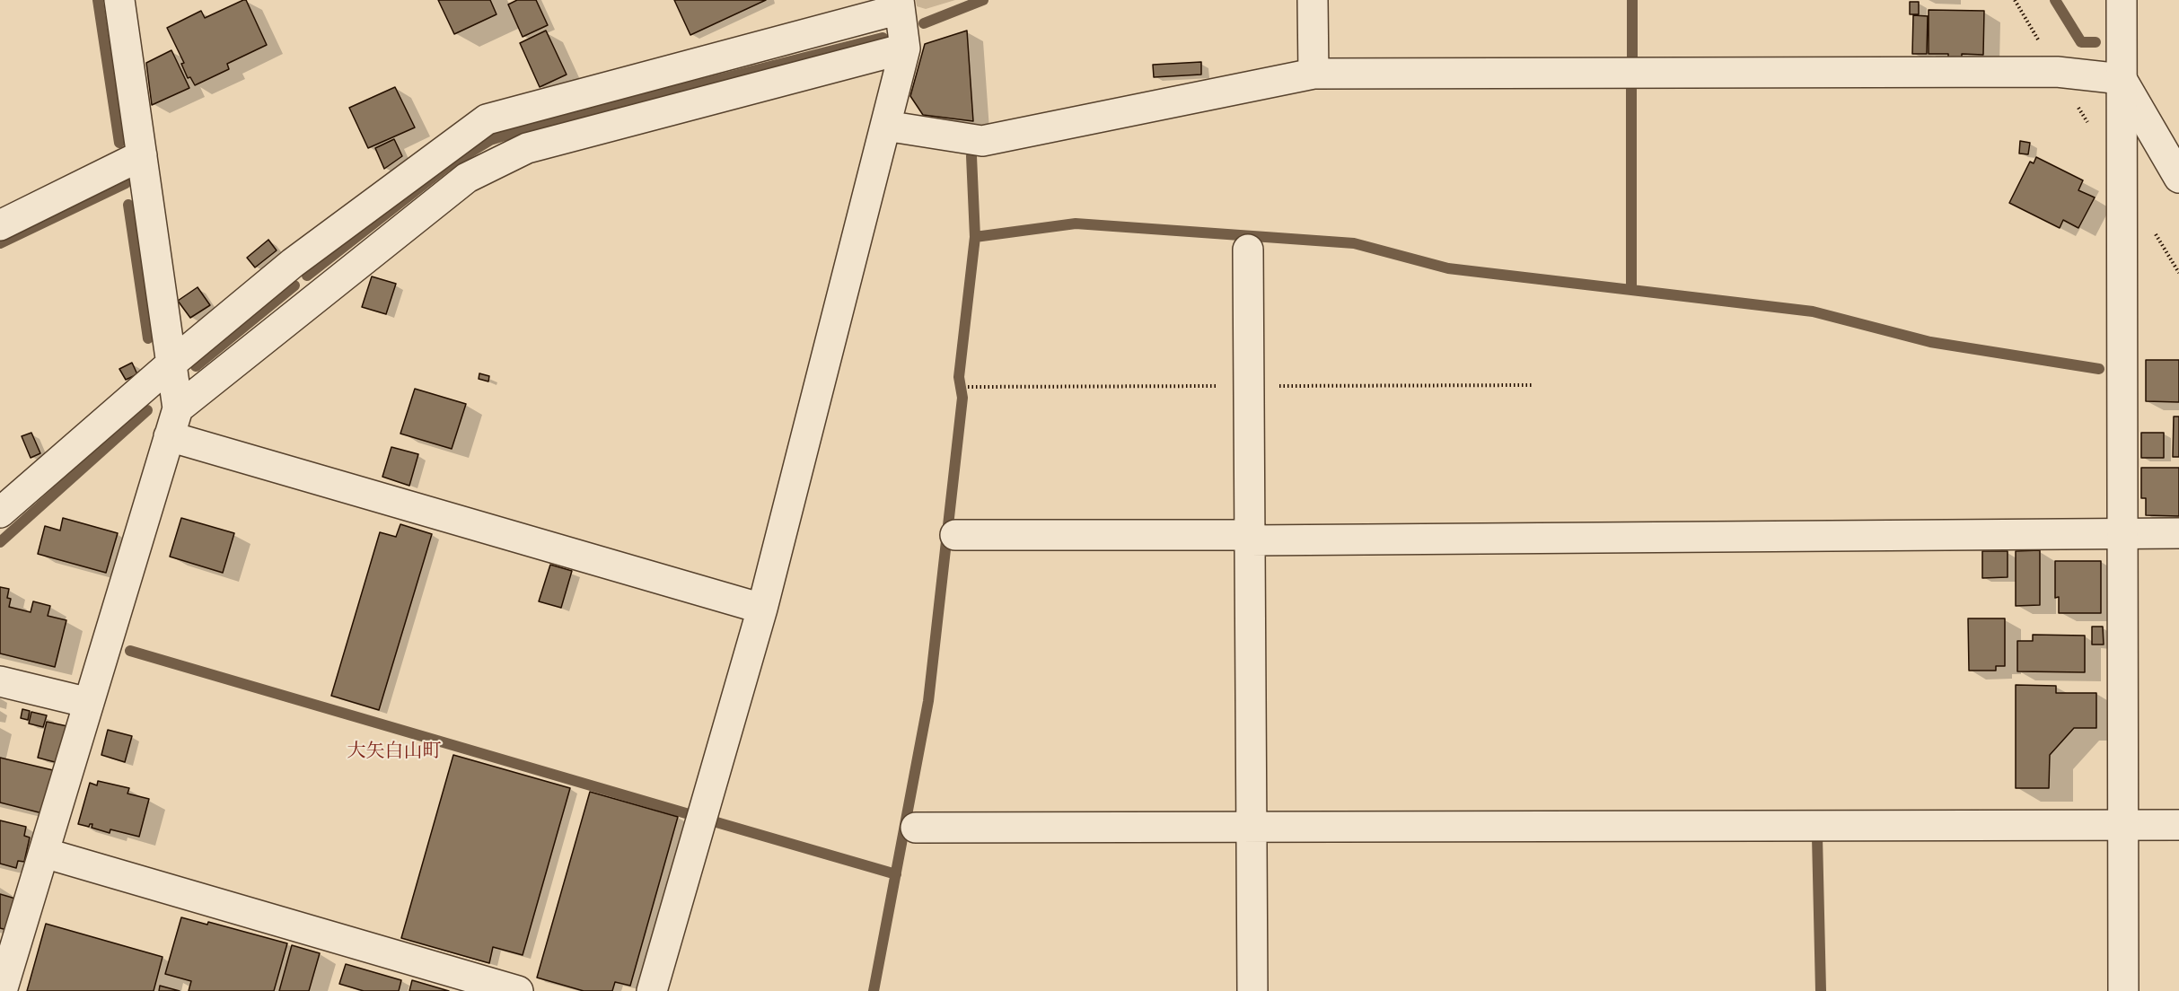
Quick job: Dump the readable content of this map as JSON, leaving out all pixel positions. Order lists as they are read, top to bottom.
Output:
{
  "districts": ["大矢白山町"]
}
